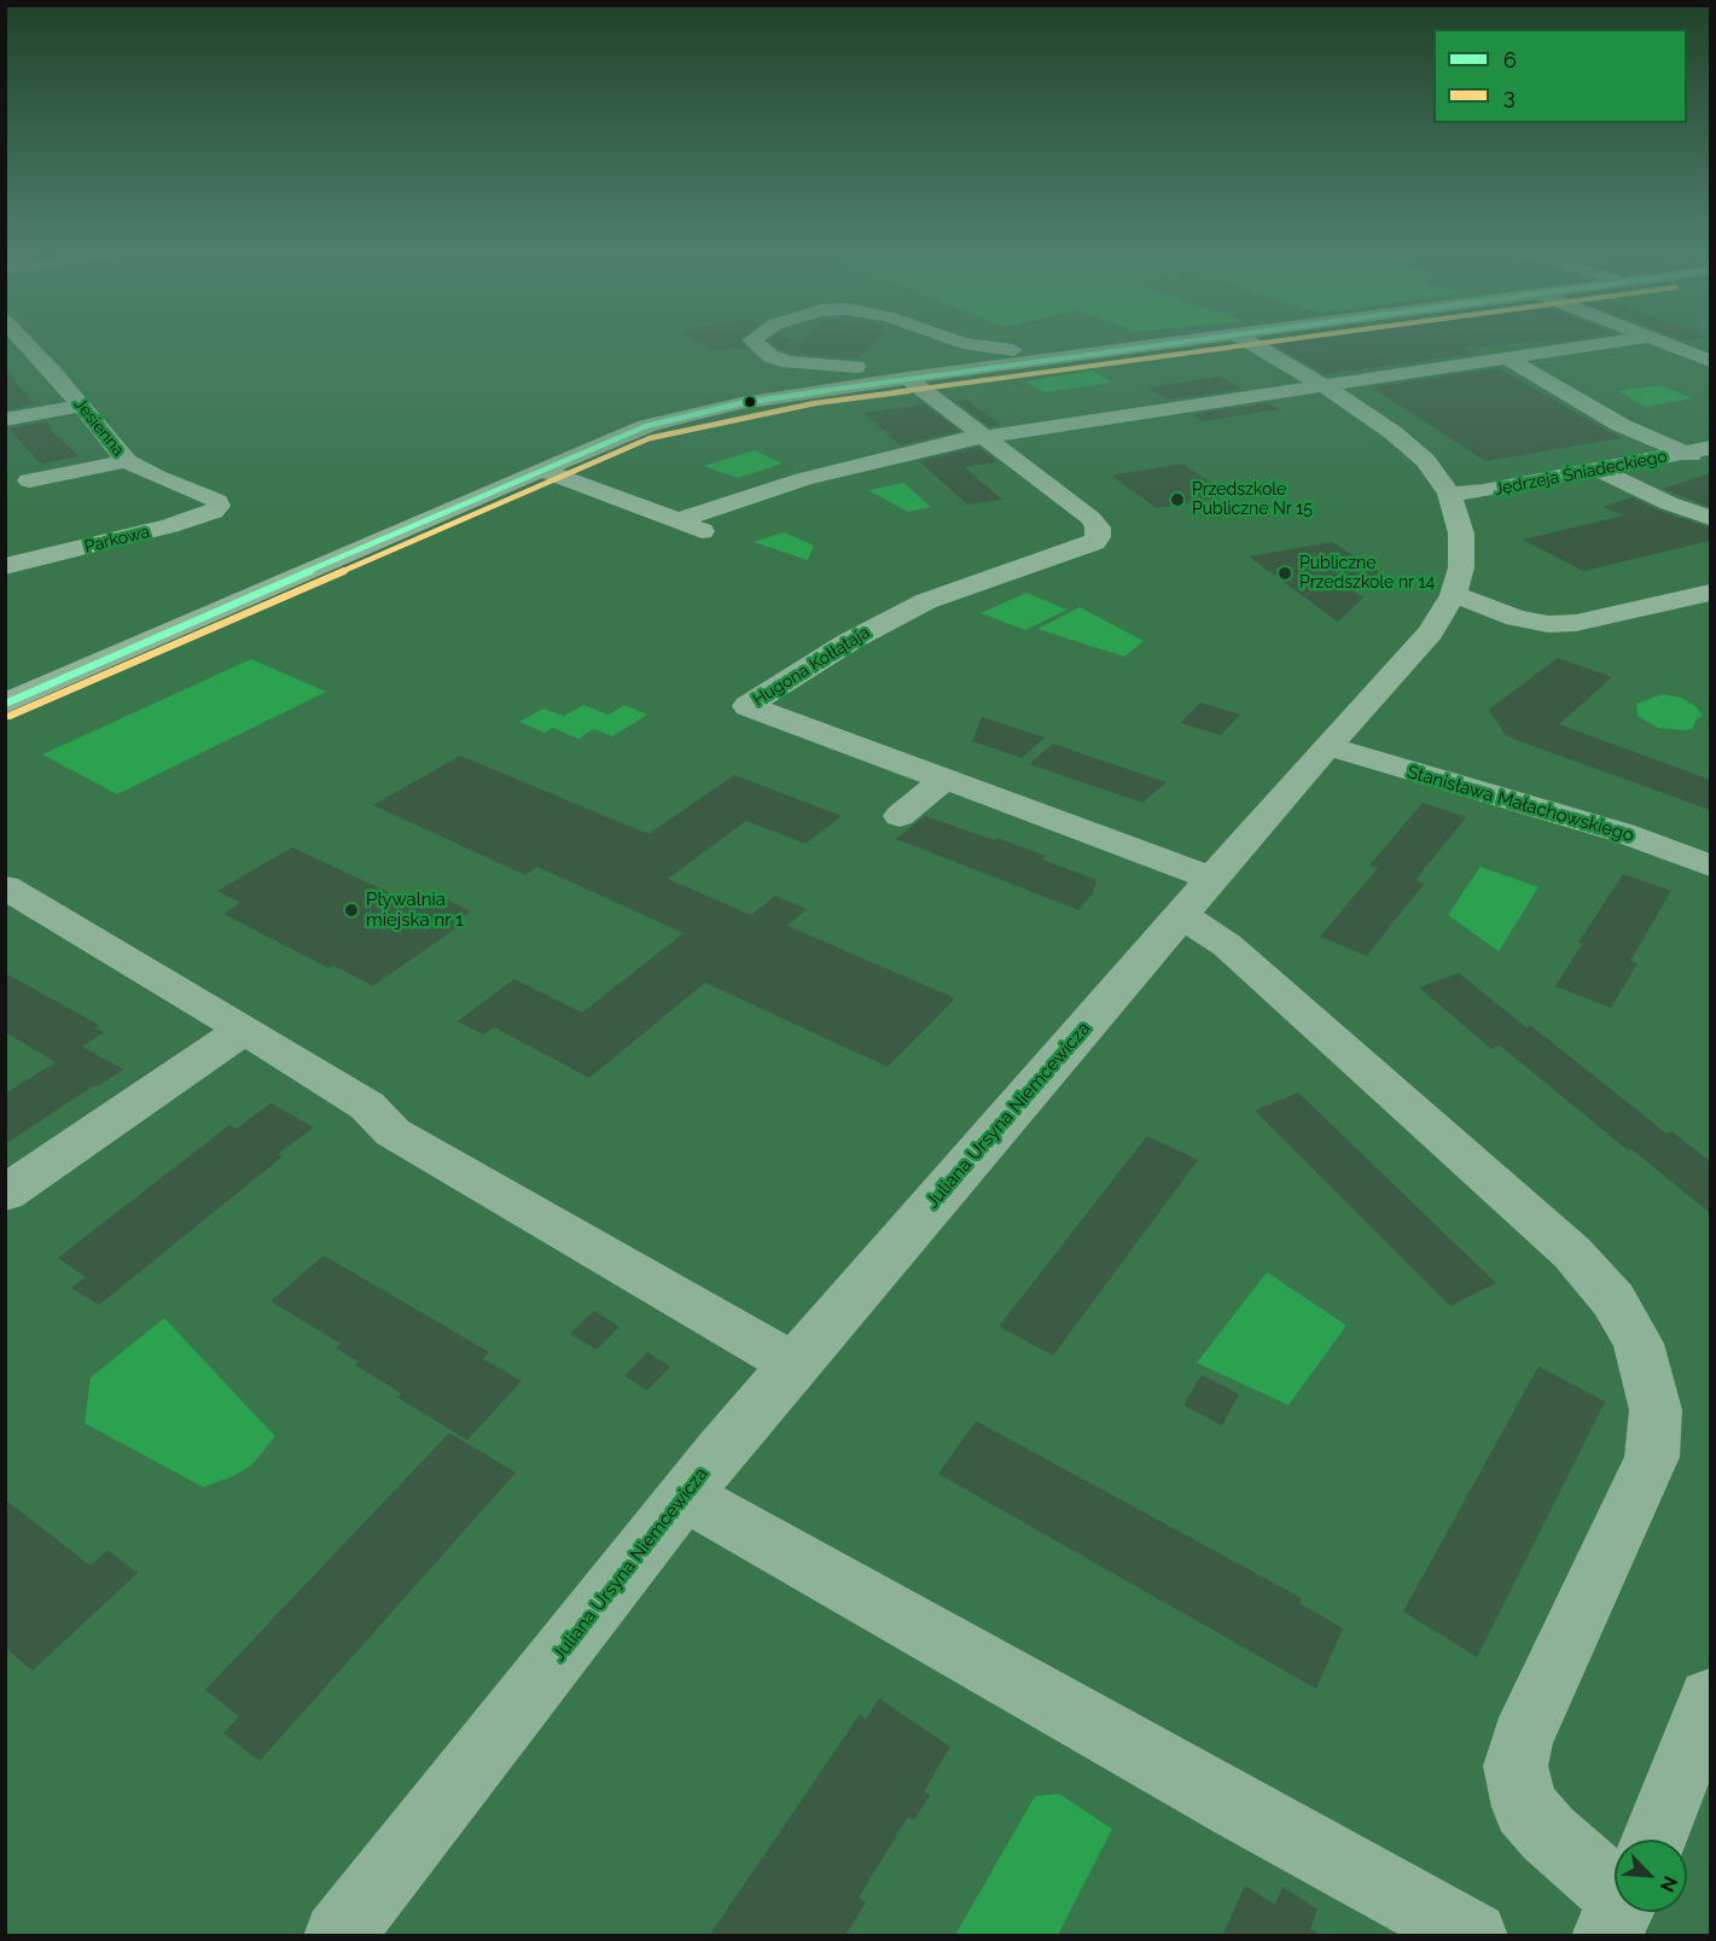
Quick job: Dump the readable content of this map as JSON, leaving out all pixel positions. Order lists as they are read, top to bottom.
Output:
{
  "streets": {
    "street": [
      "Jesienna",
      "Jędrzeja Śniadeckiego",
      "Parkowa",
      "Hugona Kołłątaja",
      "Stanisława Małachowskiego",
      "Juliana Ursyna Niemcewicza"
    ]
  },
  "crossings": [
    ["Jesienna", "Parkowa"],
    ["Jędrzeja Śniadeckiego", "Juliana Ursyna Niemcewicza"],
    ["Hugona Kołłątaja", "Juliana Ursyna Niemcewicza"],
    ["Stanisława Małachowskiego", "Juliana Ursyna Niemcewicza"]
  ],
  "places": ["Przedszkole Publiczne Nr 15", "Publiczne Przedszkole nr 14", "Pływalnia miejska nr 1"],
  "lines": ["transit line 6", "transit line 3"],
  "legend": ["6", "3"],
  "north": "bottom right"
}
